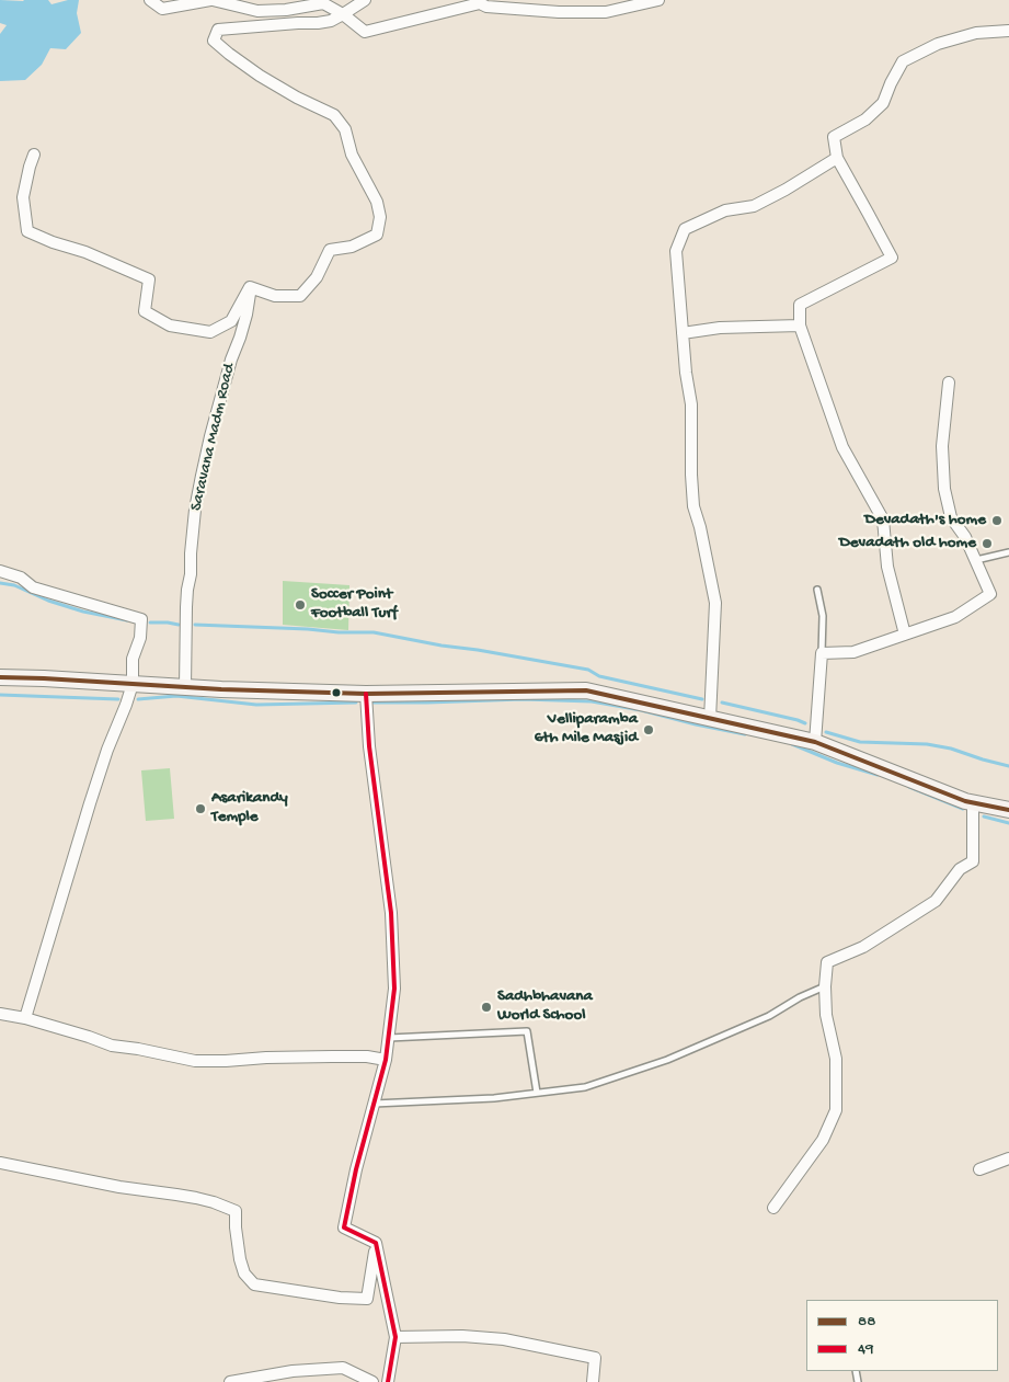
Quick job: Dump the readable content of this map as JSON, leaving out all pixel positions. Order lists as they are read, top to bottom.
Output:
{
  "streets": {
    "street": ["Saravana Madm Road"]
  },
  "places": [
    "Devadath's home",
    "Devadath old home",
    "Soccer Point Football Turf",
    "Velliparamba 6th Mile Masjid",
    "Asarikandy Temple",
    "Sadhbhavana World School"
  ],
  "lines": ["transit line 88", "transit line 49"],
  "legend": ["88", "49"]
}
